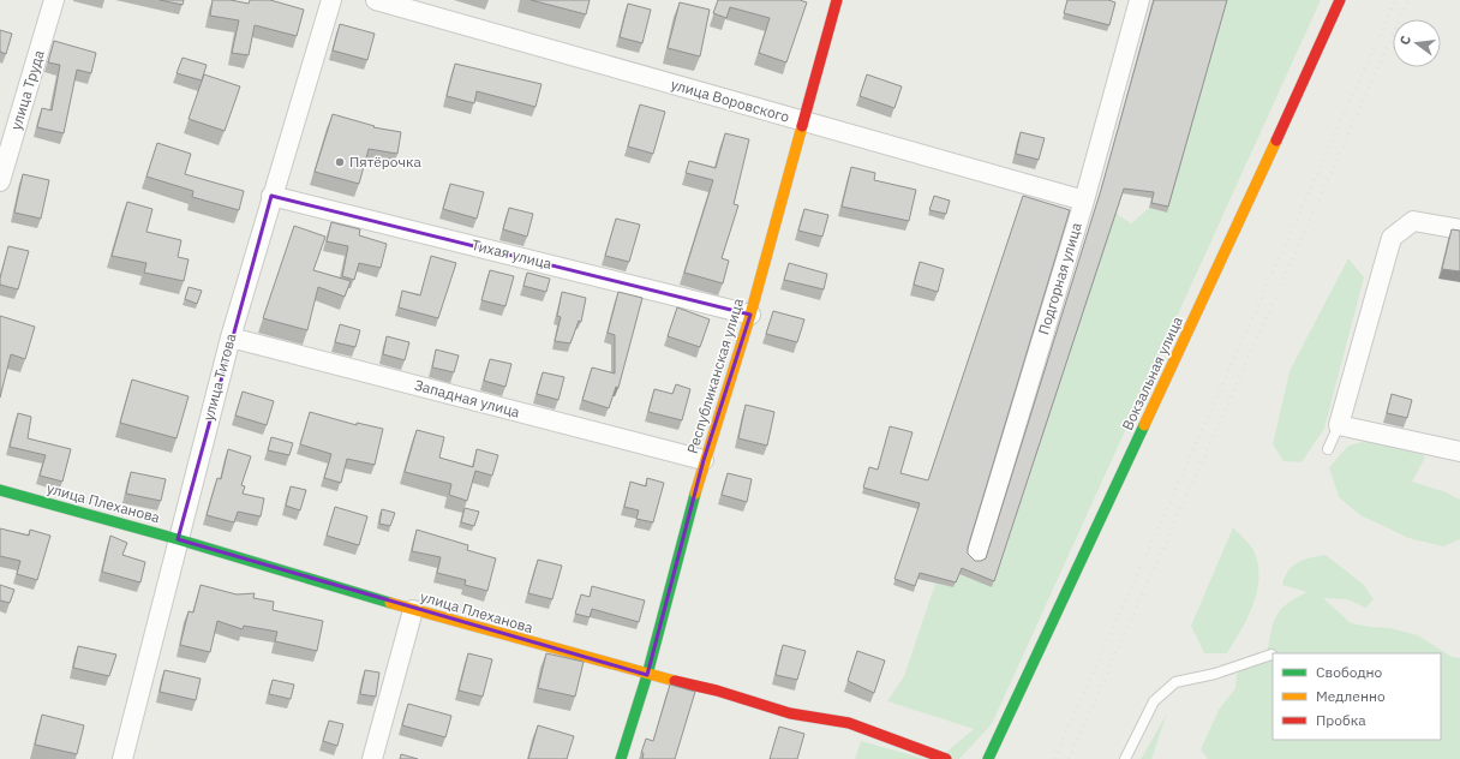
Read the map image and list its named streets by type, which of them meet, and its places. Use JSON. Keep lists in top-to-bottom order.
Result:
{
  "streets": {
    "street": [
      "улица Труда",
      "улица Воровского",
      "Тихая улица",
      "Подгорная улица",
      "Вокзальная улица",
      "Республиканская улица",
      "улица Титова",
      "Западная улица",
      "улица Плеханова"
    ]
  },
  "crossings": [
    ["улица Воровского", "Подгорная улица"],
    ["улица Воровского", "Республиканская улица"],
    ["Тихая улица", "Республиканская улица"],
    ["Тихая улица", "улица Титова"],
    ["Республиканская улица", "Западная улица"],
    ["Республиканская улица", "улица Плеханова"],
    ["улица Титова", "Западная улица"],
    ["улица Титова", "улица Плеханова"]
  ],
  "places": ["Пятёрочка"],
  "legend": ["Свободно", "Медленно", "Пробка"],
  "north": "left"
}
